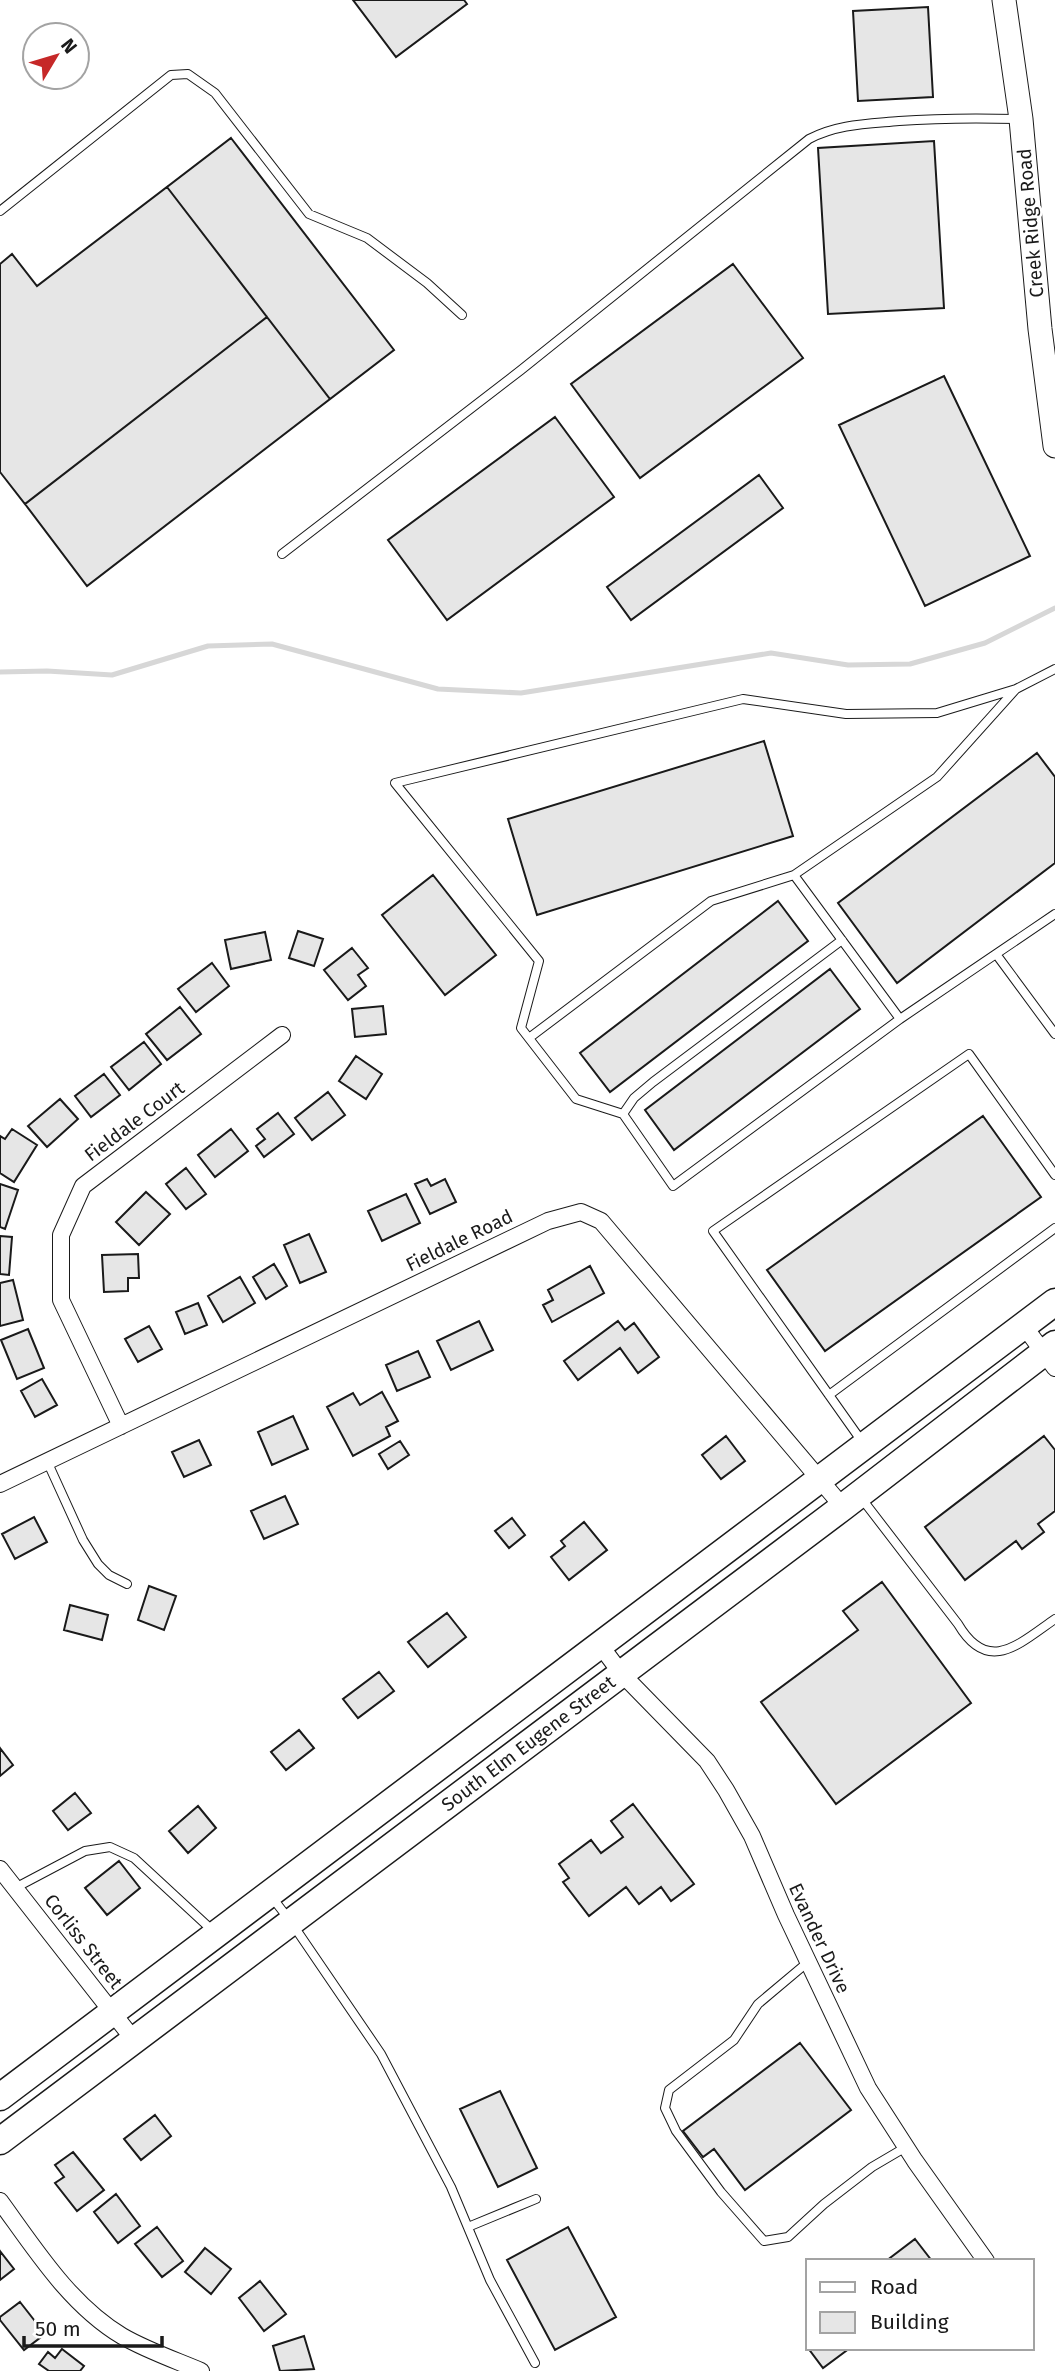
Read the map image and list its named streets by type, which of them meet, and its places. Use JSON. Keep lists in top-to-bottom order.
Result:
{
  "streets": {
    "main road": ["Creek Ridge Road", "South Elm Eugene Street"],
    "street": [
      "Fieldale Court",
      "Fieldale Road",
      "Evander Drive",
      "Corliss Street"
    ]
  },
  "crossings": [
    ["Fieldale Court", "Fieldale Road"],
    ["Fieldale Road", "South Elm Eugene Street"],
    ["South Elm Eugene Street", "Evander Drive"],
    ["South Elm Eugene Street", "Corliss Street"]
  ],
  "legend": ["Road", "Building"],
  "scale_bar": "50 m",
  "north": "top right"
}
